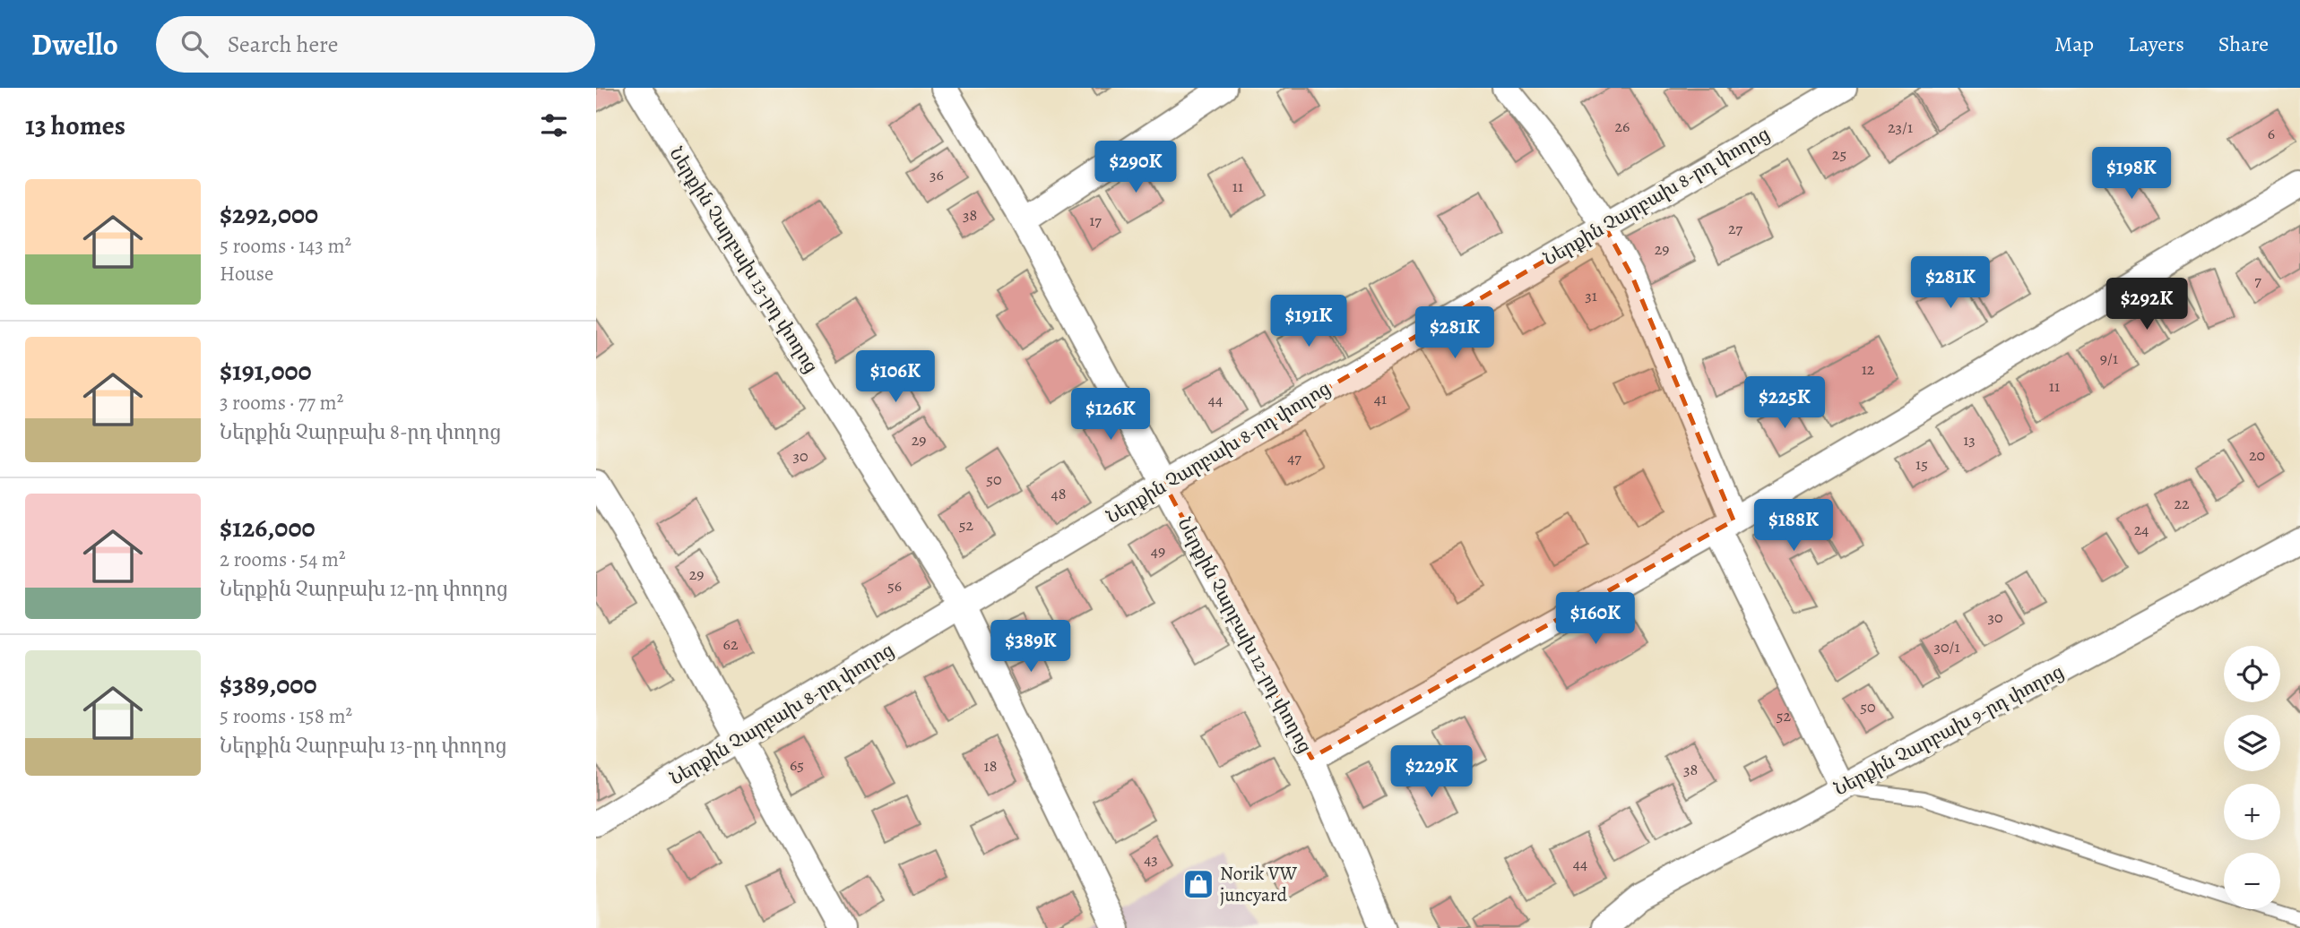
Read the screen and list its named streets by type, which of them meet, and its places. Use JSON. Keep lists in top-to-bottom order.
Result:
{
  "streets": {
    "street": [
      "Ներքին Չարբախ 8-րդ փողոց",
      "Ներքին Չարբախ 13-րդ փողոց",
      "Ներքին Չարբախ 12-րդ փողոց",
      "Ներքին Չարբախ 9-րդ փողոց"
    ]
  },
  "crossings": [
    ["Ներքին Չարբախ 8-րդ փողոց", "Ներքին Չարբախ 13-րդ փողոց"],
    ["Ներքին Չարբախ 8-րդ փողոց", "Ներքին Չարբախ 12-րդ փողոց"]
  ],
  "places": {
    "shop": ["Norik VW juncyard"]
  },
  "house_numbers": [
    "26",
    "23/1",
    "6",
    "25",
    "36",
    "11",
    "38",
    "17",
    "27",
    "29",
    "7",
    "31",
    "9/1",
    "12",
    "11",
    "41",
    "44",
    "29",
    "13",
    "20",
    "30",
    "47",
    "15",
    "50",
    "48",
    "22",
    "52",
    "24",
    "49",
    "29",
    "56",
    "30",
    "62",
    "30/1",
    "50",
    "52",
    "65",
    "18",
    "38",
    "43",
    "44"
  ],
  "page": {
    "header": "Dwello",
    "search": "Search here",
    "nav": ["Map", "Layers", "Share"],
    "heading": "13 homes",
    "price": [
      "$290K",
      "$198K",
      "$281K",
      "$292K",
      "$191K",
      "$281K",
      "$106K",
      "$225K",
      "$126K",
      "$188K",
      "$160K",
      "$389K",
      "$229K"
    ],
    "list": [
      {
        "name": "$292,000",
        "note": "5 rooms · 143 m² · House"
      },
      {
        "name": "$191,000",
        "note": "3 rooms · 77 m² · Ներքին Չարբախ 8-րդ փողոց"
      },
      {
        "name": "$126,000",
        "note": "2 rooms · 54 m² · Ներքին Չարբախ 12-րդ փողոց"
      },
      {
        "name": "$389,000",
        "note": "5 rooms · 158 m² · Ներքին Չարբախ 13-րդ փողոց"
      }
    ],
    "map_buttons": ["+", "−"]
  }
}
